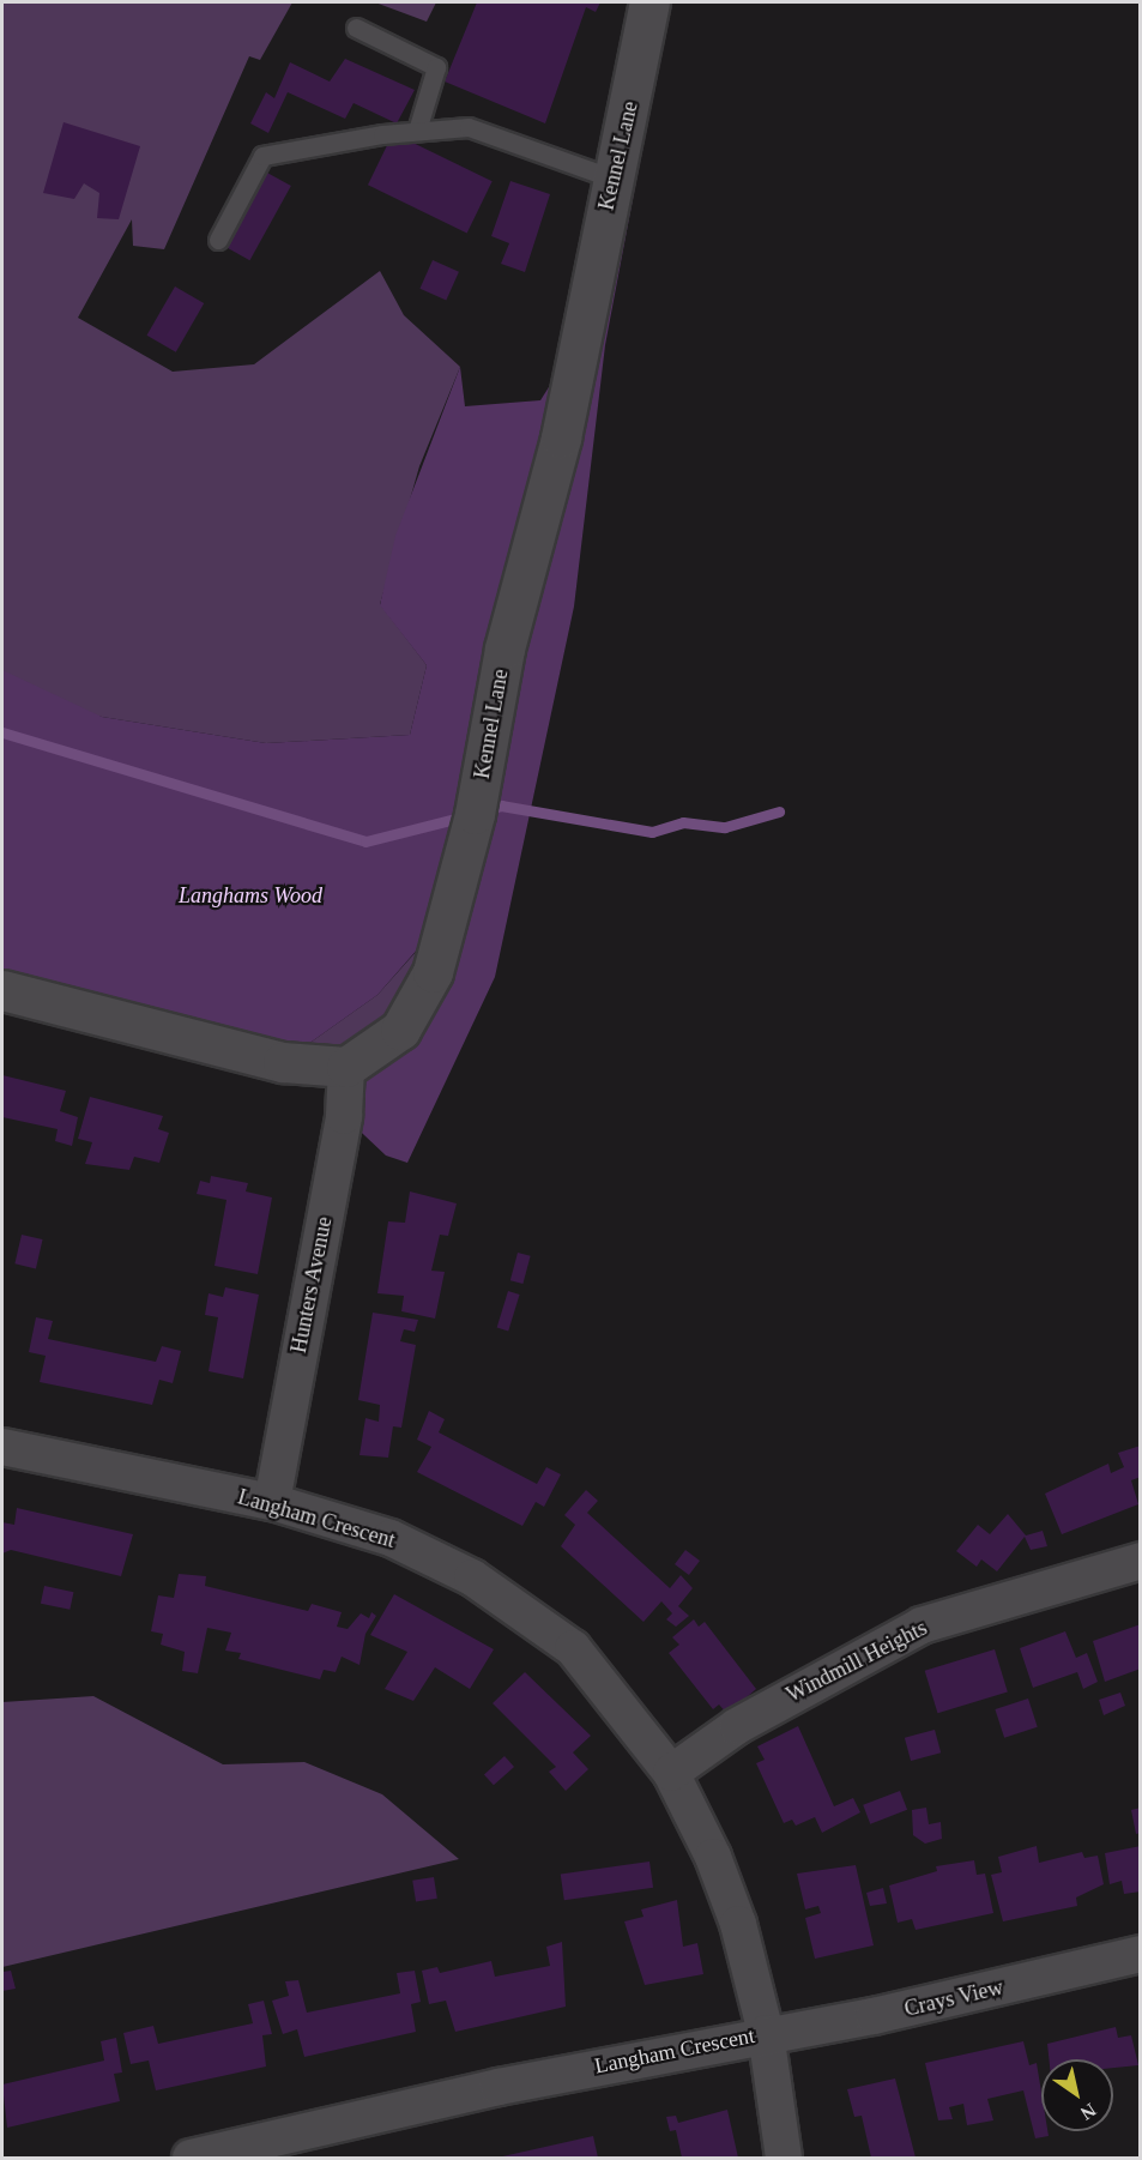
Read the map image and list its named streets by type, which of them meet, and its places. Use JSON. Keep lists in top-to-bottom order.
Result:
{
  "streets": {
    "street": [
      "Kennel Lane",
      "Hunters Avenue",
      "Langham Crescent",
      "Windmill Heights",
      "Crays View"
    ]
  },
  "crossings": [
    ["Kennel Lane", "Hunters Avenue"],
    ["Hunters Avenue", "Langham Crescent"],
    ["Langham Crescent", "Windmill Heights"],
    ["Langham Crescent", "Crays View"]
  ],
  "parks": ["Langhams Wood"],
  "north": "bottom right"
}
